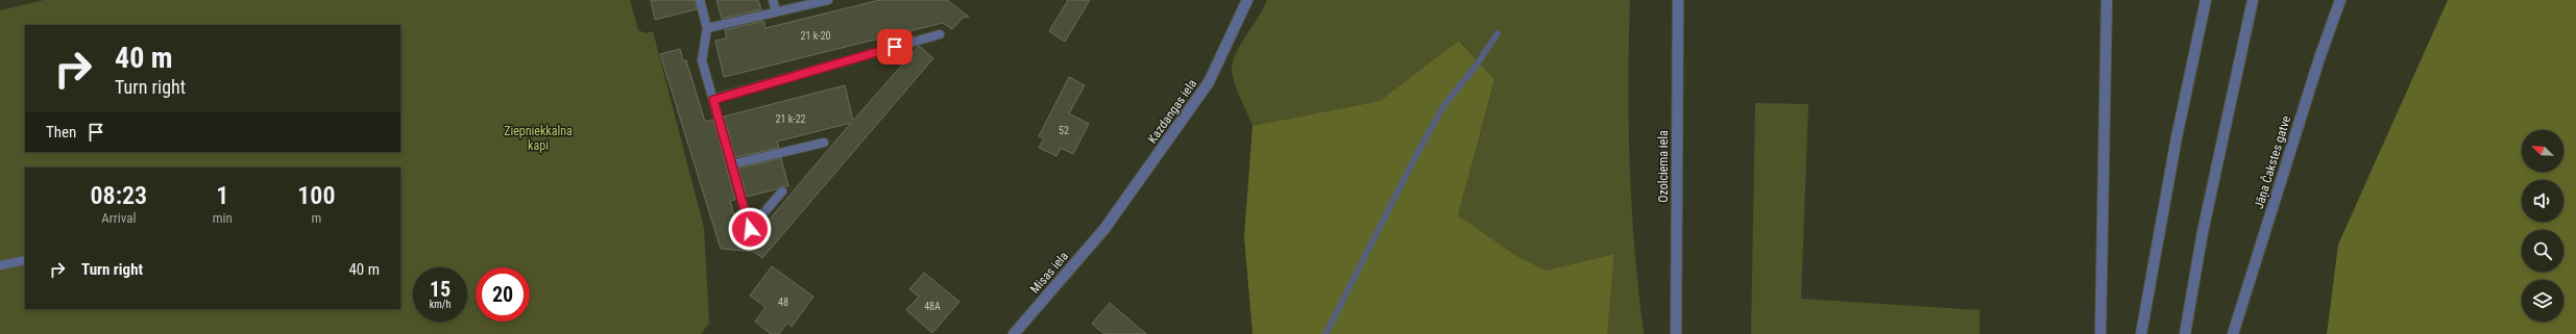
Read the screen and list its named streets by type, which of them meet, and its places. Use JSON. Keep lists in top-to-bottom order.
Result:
{
  "streets": {
    "street": [
      "Kazdangas iela",
      "Jāņa Čakstes gatve",
      "Ozolciema iela",
      "Misas iela"
    ]
  },
  "crossings": [
    ["Kazdangas iela", "Misas iela"]
  ],
  "parks": ["Ziepniekkalna kapi"],
  "house_numbers": [
    "21 k-20",
    "21 k-22",
    "52",
    "48",
    "48A"
  ],
  "north": "top left",
  "page": {
    "turn": ["40 m", "Turn right"],
    "then": "Then",
    "eta": [
      "08:23",
      "Arrival",
      "1",
      "min",
      "100",
      "m"
    ],
    "list": [
      {
        "name": "Turn right",
        "value": "40 m"
      }
    ],
    "speed": "15 km/h",
    "limit": "20"
  }
}
